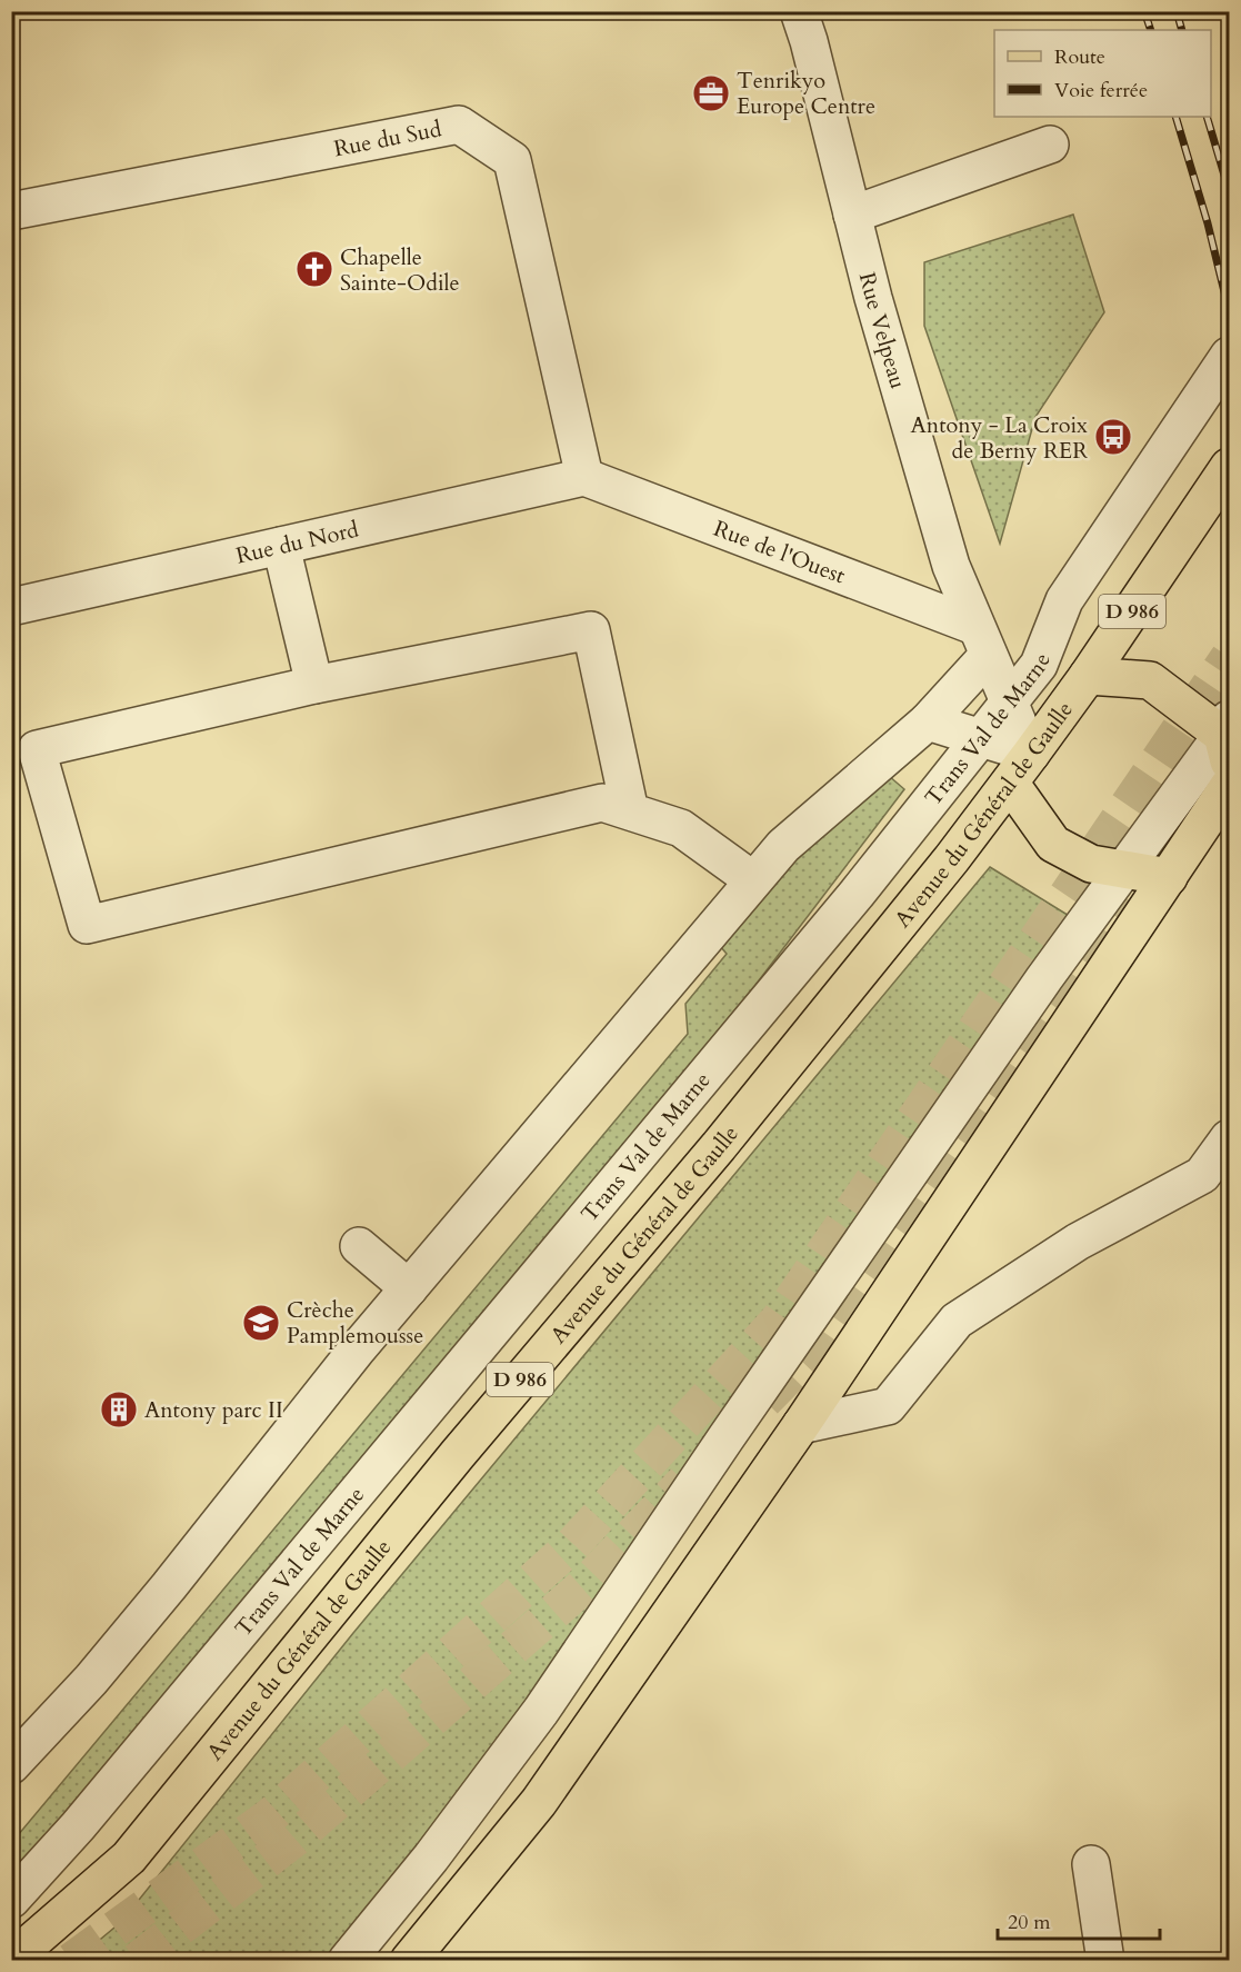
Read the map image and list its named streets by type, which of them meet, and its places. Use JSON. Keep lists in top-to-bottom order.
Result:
{
  "streets": {
    "main road": ["D 986", "Avenue du Général de Gaulle"],
    "street": [
      "Rue du Sud",
      "Rue Velpeau",
      "Rue du Nord",
      "Rue de l'Ouest",
      "Trans Val de Marne"
    ]
  },
  "crossings": [
    ["Rue du Sud", "Rue du Nord"],
    ["Rue du Sud", "Rue de l'Ouest"],
    ["Rue Velpeau", "Rue de l'Ouest"],
    ["Rue Velpeau", "Trans Val de Marne"],
    ["Rue Velpeau", "Avenue du Général de Gaulle"],
    ["Rue du Nord", "Rue de l'Ouest"]
  ],
  "places": {
    "office": ["Tenrikyo Europe Centre"],
    "church": ["Chapelle Sainte-Odile"],
    "bus stop": ["Antony - La Croix de Berny RER"],
    "school or university": ["Crèche Pamplemousse"],
    "building": ["Antony parc II"]
  },
  "legend": ["Route", "Voie ferrée"],
  "scale_bar": "20 m"
}
